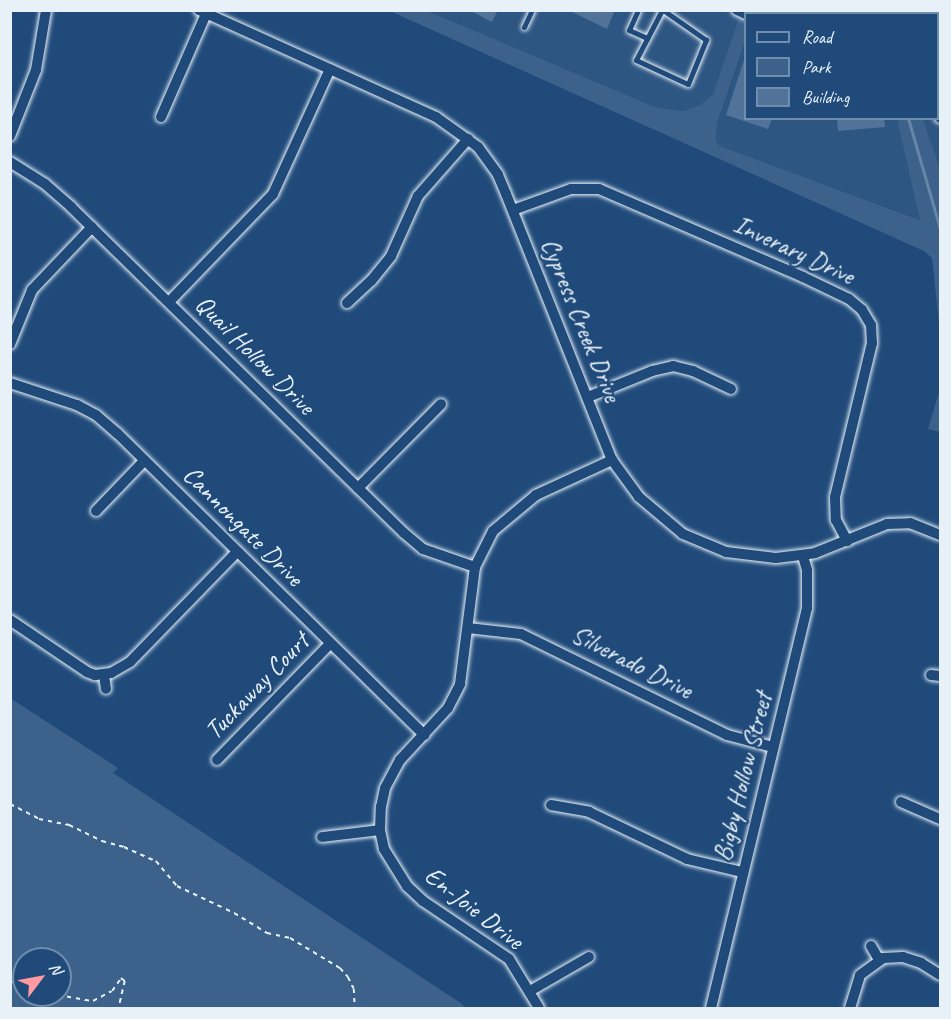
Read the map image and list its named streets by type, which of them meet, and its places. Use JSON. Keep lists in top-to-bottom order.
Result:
{
  "streets": {
    "street": [
      "Inverary Drive",
      "Cypress Creek Drive",
      "Quail Hollow Drive",
      "Cannongate Drive",
      "Silverado Drive",
      "Tuckaway Court",
      "Bigby Hollow Street",
      "En-Joie Drive"
    ]
  },
  "crossings": [
    ["Inverary Drive", "Cypress Creek Drive"],
    ["Cypress Creek Drive", "Bigby Hollow Street"],
    ["Quail Hollow Drive", "En-Joie Drive"],
    ["Cannongate Drive", "Tuckaway Court"],
    ["Cannongate Drive", "En-Joie Drive"],
    ["Silverado Drive", "Bigby Hollow Street"],
    ["Silverado Drive", "En-Joie Drive"]
  ],
  "legend": ["Road", "Park", "Building"],
  "north": "top right"
}
